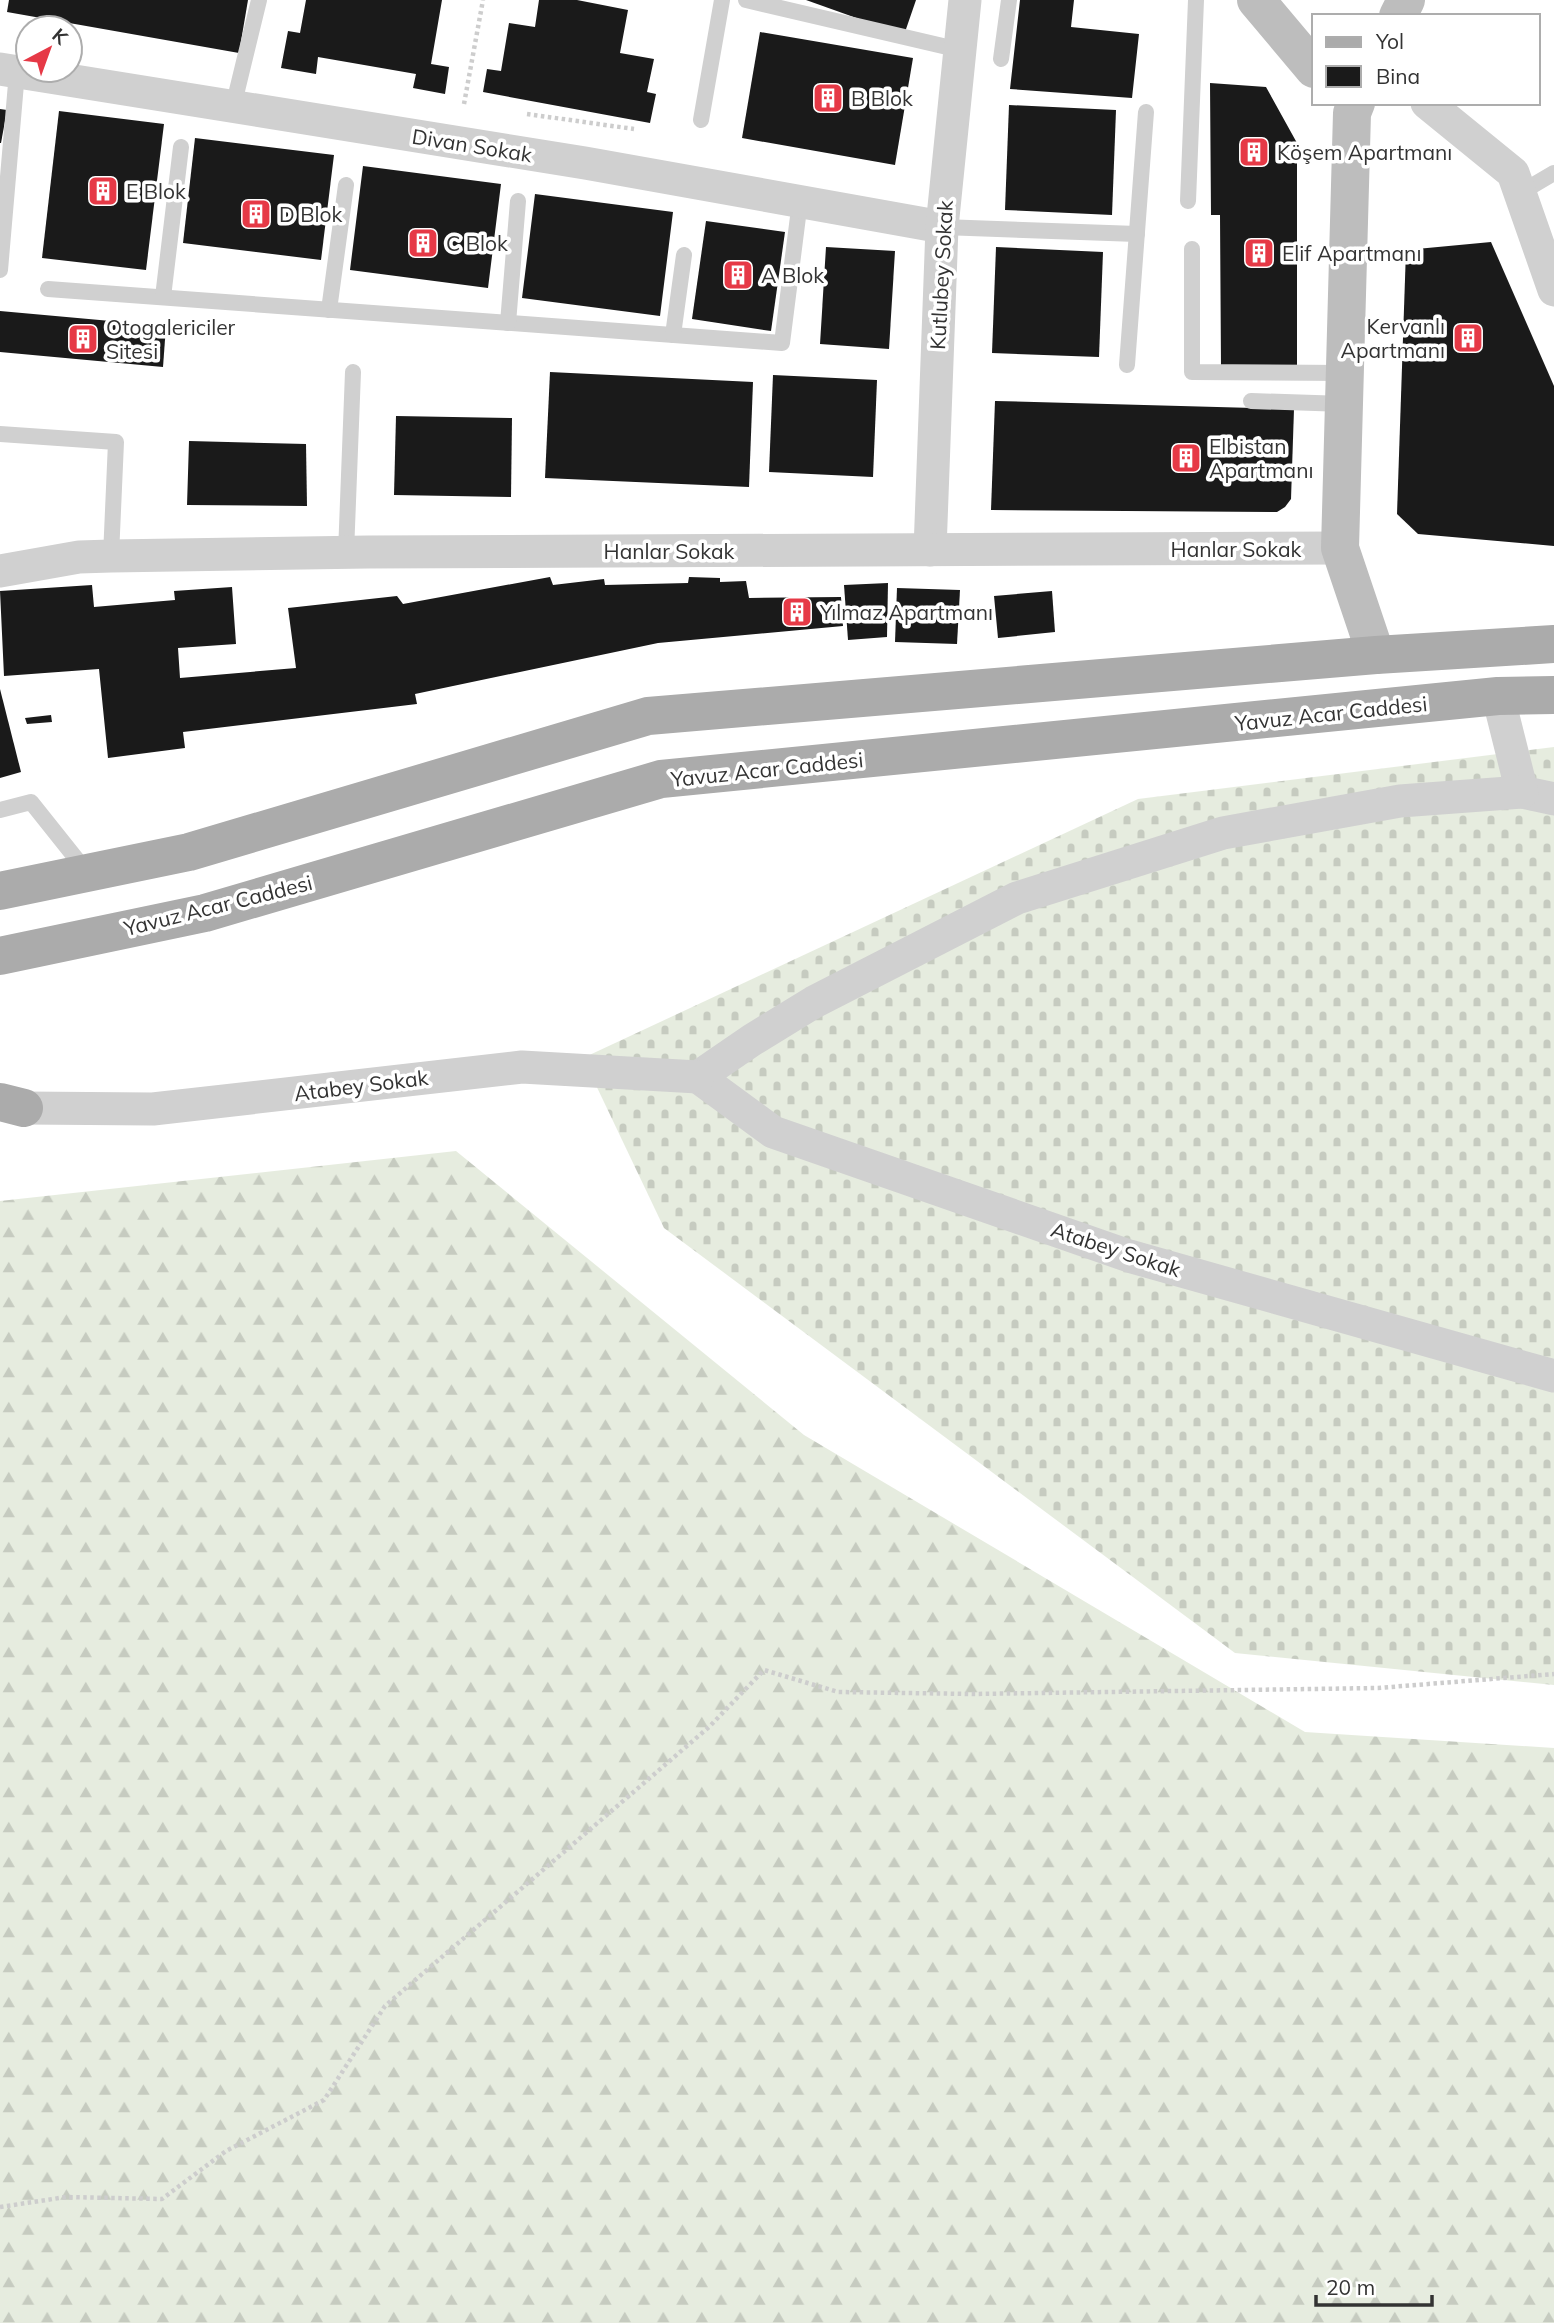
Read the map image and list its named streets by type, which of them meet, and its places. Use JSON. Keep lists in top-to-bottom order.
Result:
{
  "streets": {
    "main road": ["Yavuz Acar Caddesi"],
    "street": [
      "Divan Sokak",
      "Kutlubey Sokak",
      "Hanlar Sokak",
      "Atabey Sokak"
    ]
  },
  "crossings": [
    ["Divan Sokak", "Kutlubey Sokak"],
    ["Kutlubey Sokak", "Hanlar Sokak"]
  ],
  "places": {
    "building": [
      "B Blok",
      "Köşem Apartmanı",
      "E Blok",
      "D Blok",
      "C Blok",
      "Elif Apartmanı",
      "A Blok",
      "Kervanlı Apartmanı",
      "Otogalericiler Sitesi",
      "Elbistan Apartmanı",
      "Yılmaz Apartmanı"
    ]
  },
  "legend": ["Yol", "Bina"],
  "scale_bar": "20 m",
  "north": "top right"
}
